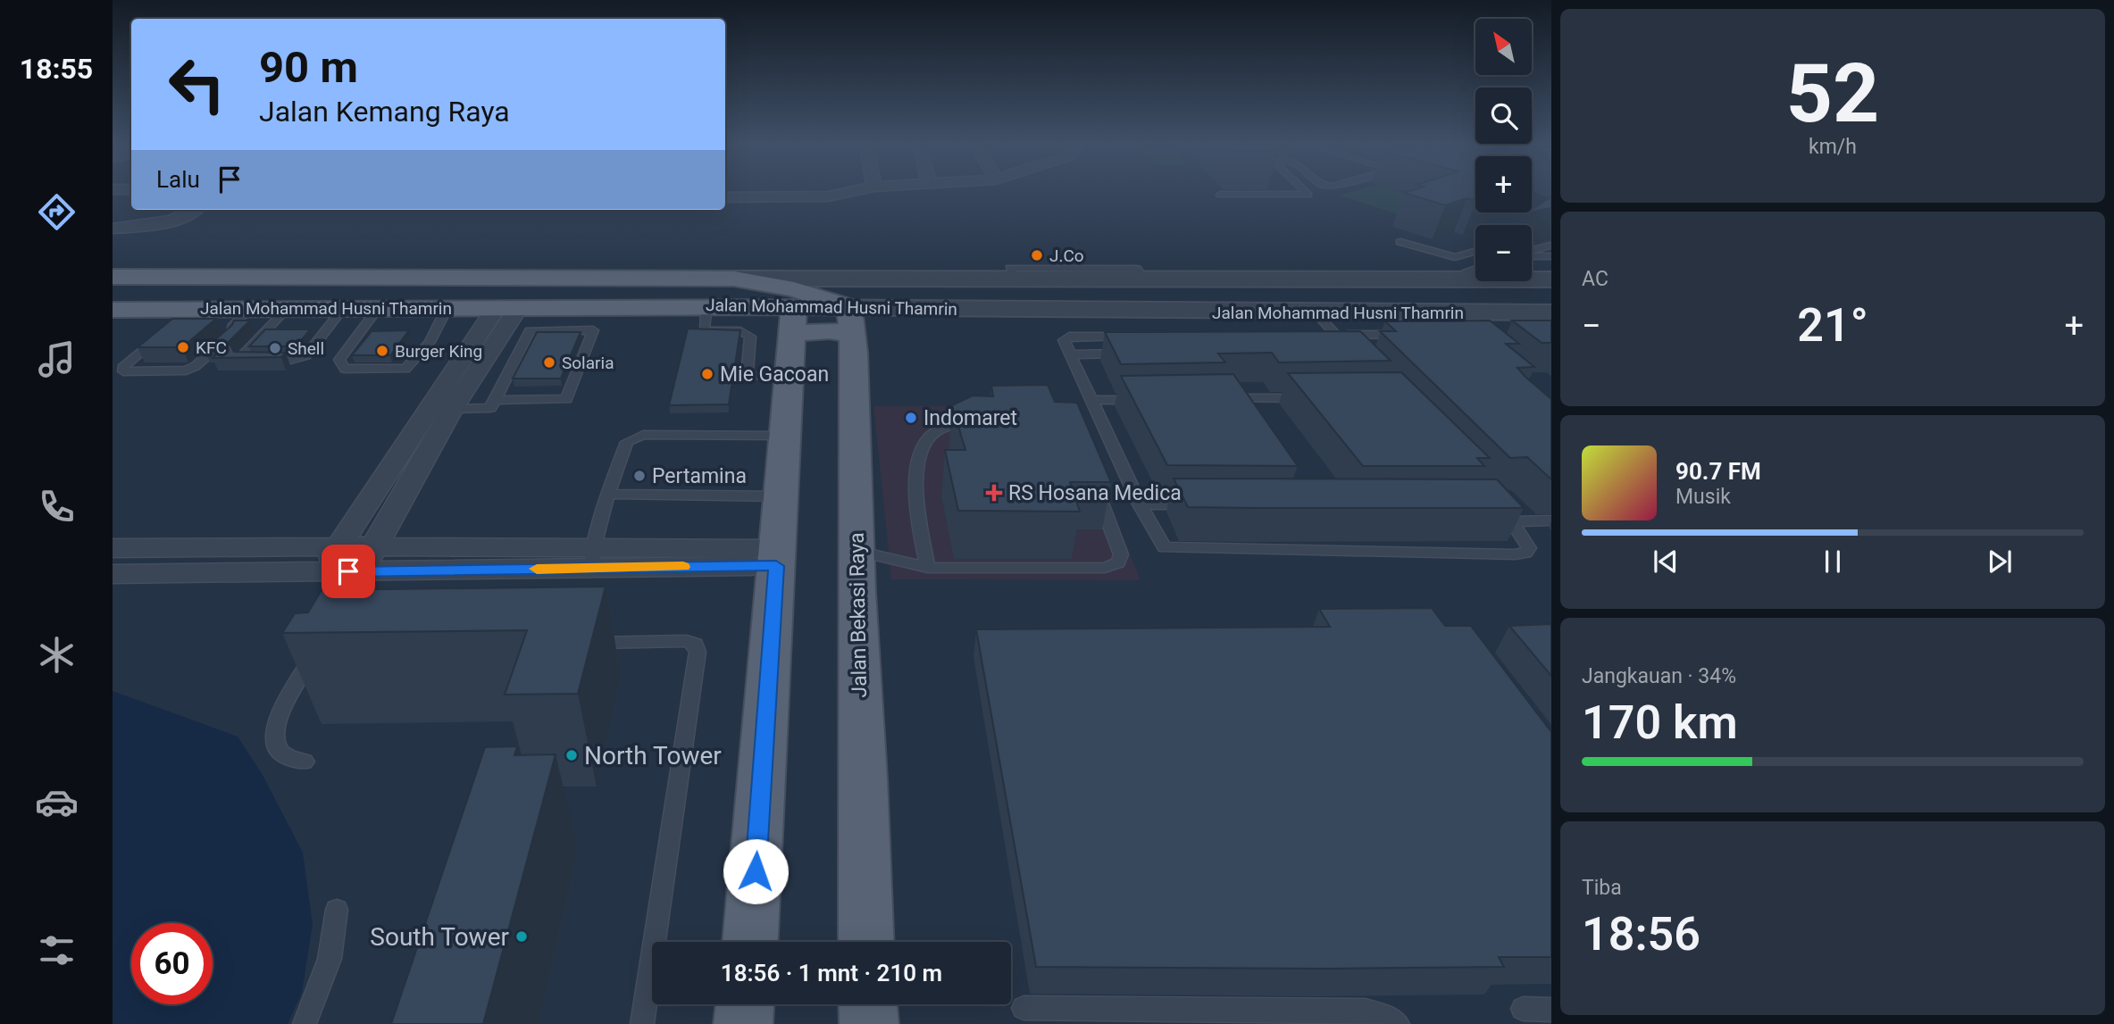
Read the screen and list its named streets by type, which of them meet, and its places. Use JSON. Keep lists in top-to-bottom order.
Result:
{
  "streets": {
    "main road": ["Jalan Mohammad Husni Thamrin", "Jalan Bekasi Raya"]
  },
  "crossings": [
    ["Jalan Mohammad Husni Thamrin", "Jalan Bekasi Raya"]
  ],
  "places": {
    "other": [
      "J.Co",
      "KFC",
      "Shell",
      "Burger King",
      "Solaria",
      "Mie Gacoan",
      "Indomaret",
      "Pertamina",
      "North Tower",
      "South Tower"
    ],
    "health": ["RS Hosana Medica"]
  },
  "north": "top left",
  "page": {
    "tabs": "18:55",
    "tile": [
      ["52", "km/h"],
      "AC",
      ["Jangkauan · 34%", "170 km"],
      ["Tiba", "18:56"]
    ],
    "map_buttons": ["+", "−"],
    "turn": ["90 m", "Jalan Kemang Raya"],
    "then": "Lalu",
    "heat": ["−", "21°", "+"],
    "song": ["90.7 FM", "Musik"],
    "limit": "60",
    "trip": "18:56 · 1 mnt · 210 m"
  }
}
